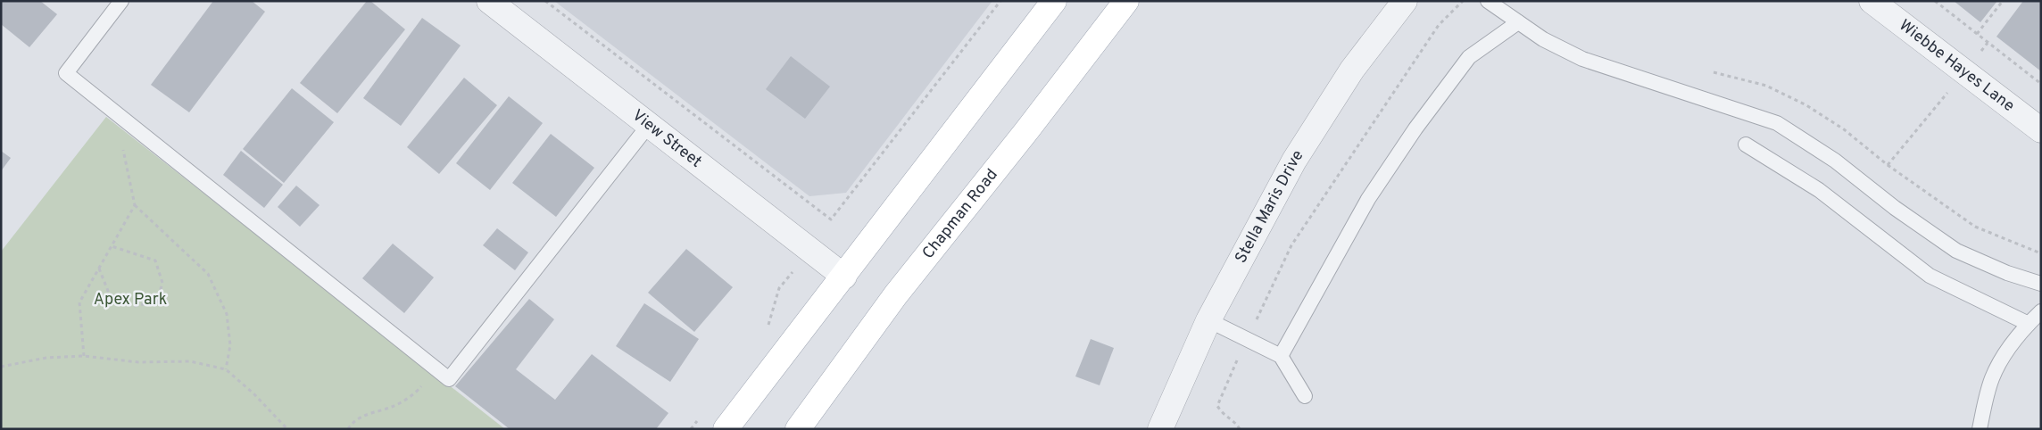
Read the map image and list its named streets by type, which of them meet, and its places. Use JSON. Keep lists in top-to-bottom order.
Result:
{
  "streets": {
    "main road": ["Chapman Road"],
    "street": ["Wiebbe Hayes Lane", "View Street", "Stella Maris Drive"]
  },
  "parks": ["Apex Park"]
}
